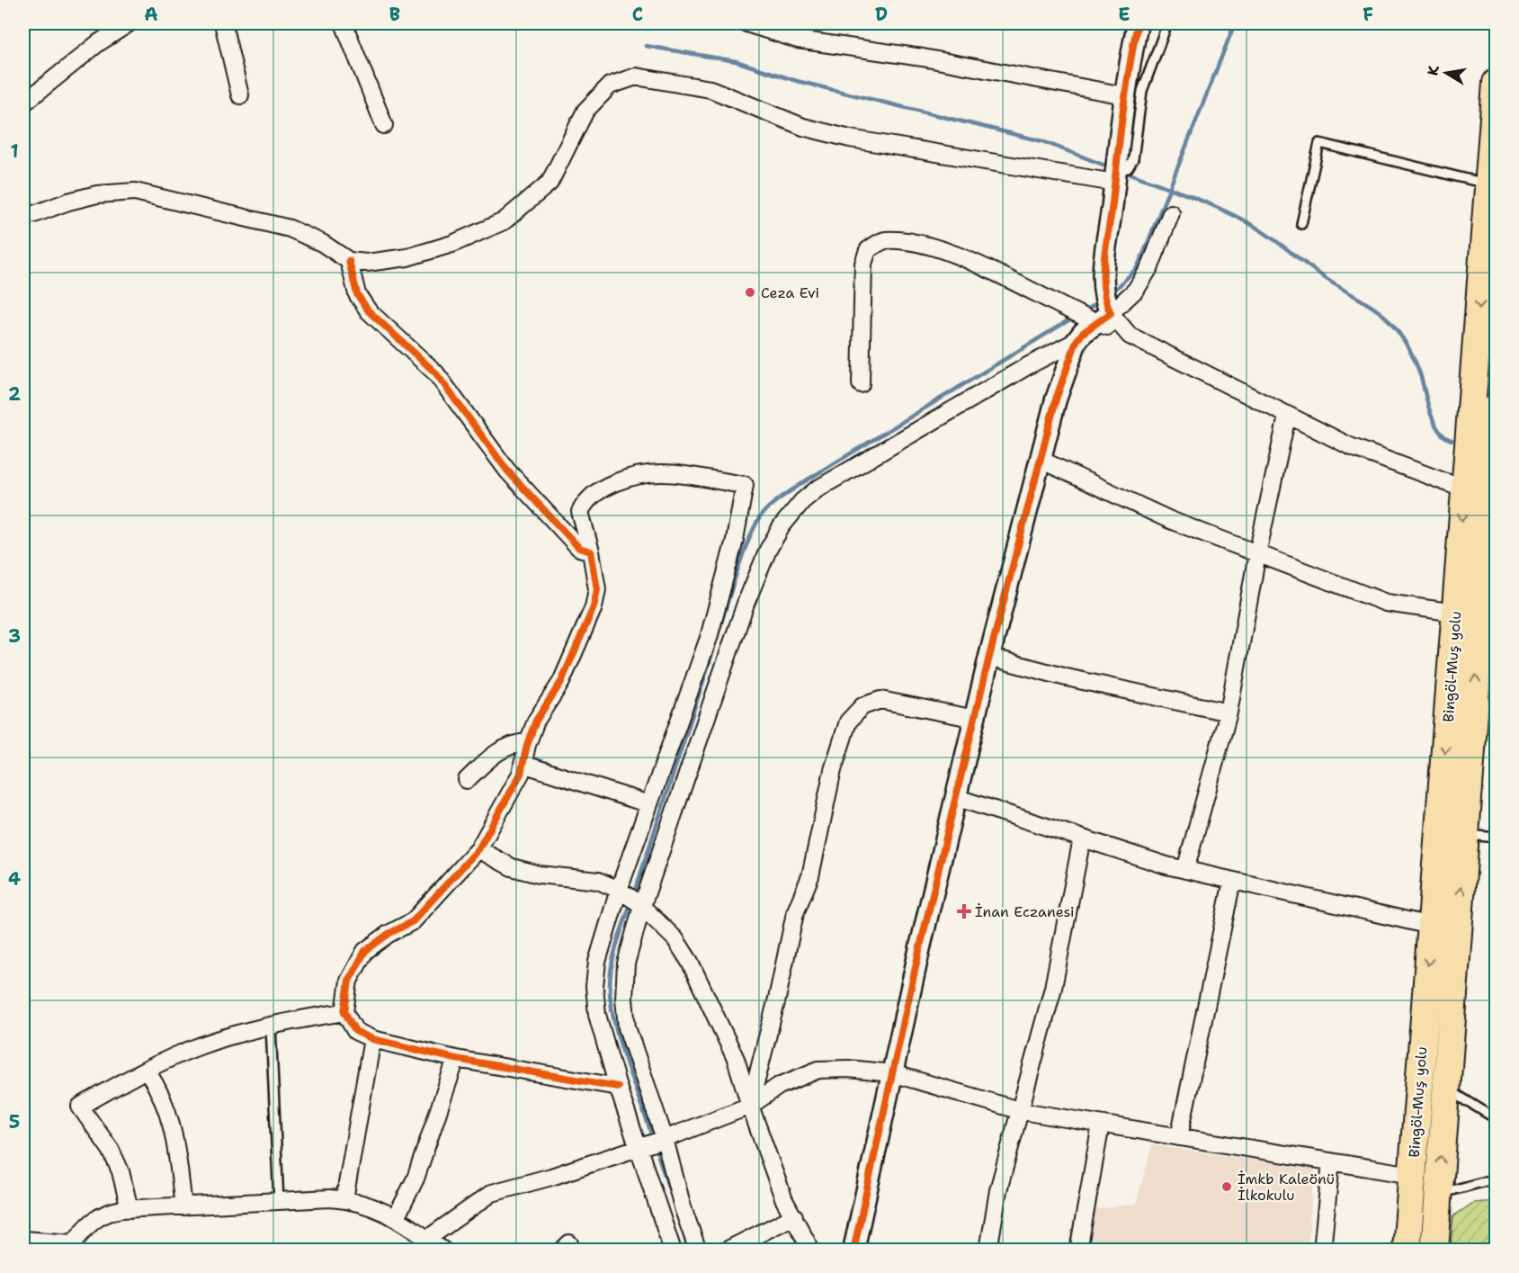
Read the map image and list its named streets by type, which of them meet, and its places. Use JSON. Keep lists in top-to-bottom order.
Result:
{
  "streets": {
    "highway": ["Bingöl-Muş yolu"]
  },
  "places": {
    "other": ["Ceza Evi", "İmkb Kaleönü İlkokulu"],
    "health": ["İnan Eczanesi"]
  },
  "north": "left",
  "grid": {
    "columns": [
      "A",
      "B",
      "C",
      "D",
      "E",
      "F"
    ],
    "rows": [
      "1",
      "2",
      "3",
      "4",
      "5"
    ]
  }
}
